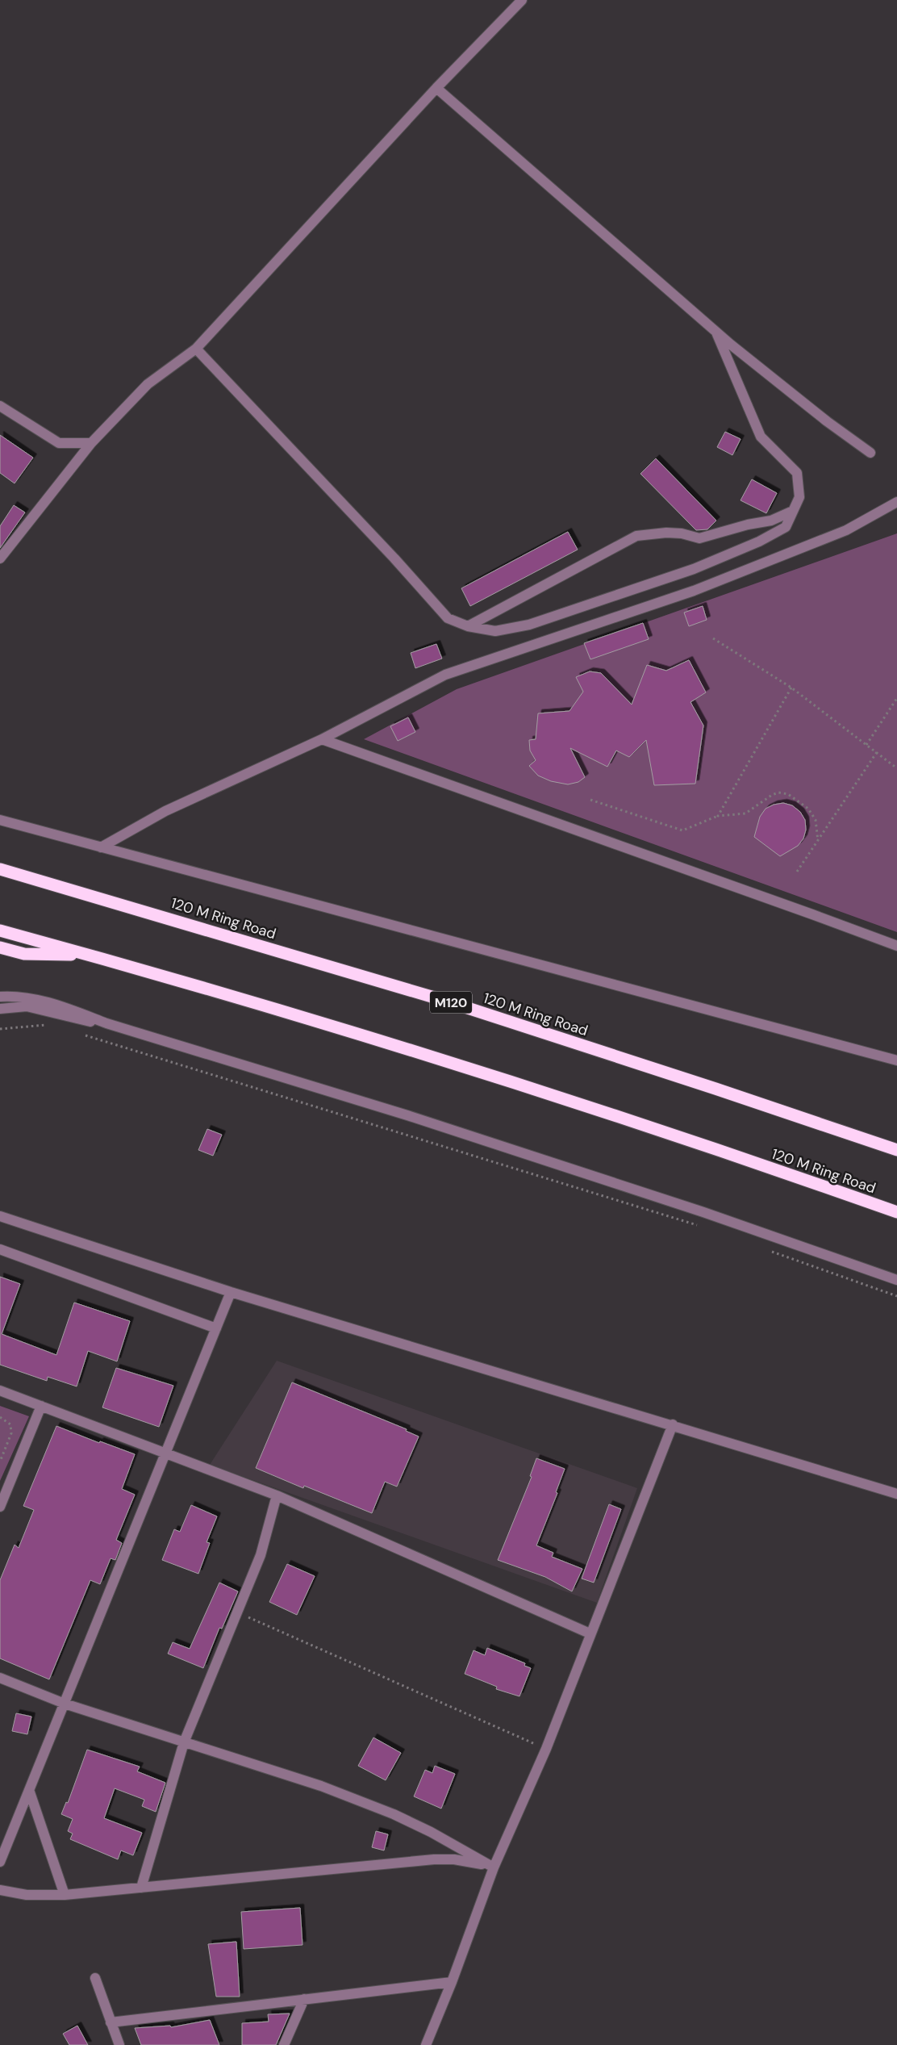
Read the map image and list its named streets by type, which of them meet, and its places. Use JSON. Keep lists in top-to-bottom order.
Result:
{
  "streets": {
    "highway": ["120 M Ring Road", "M120"]
  }
}
